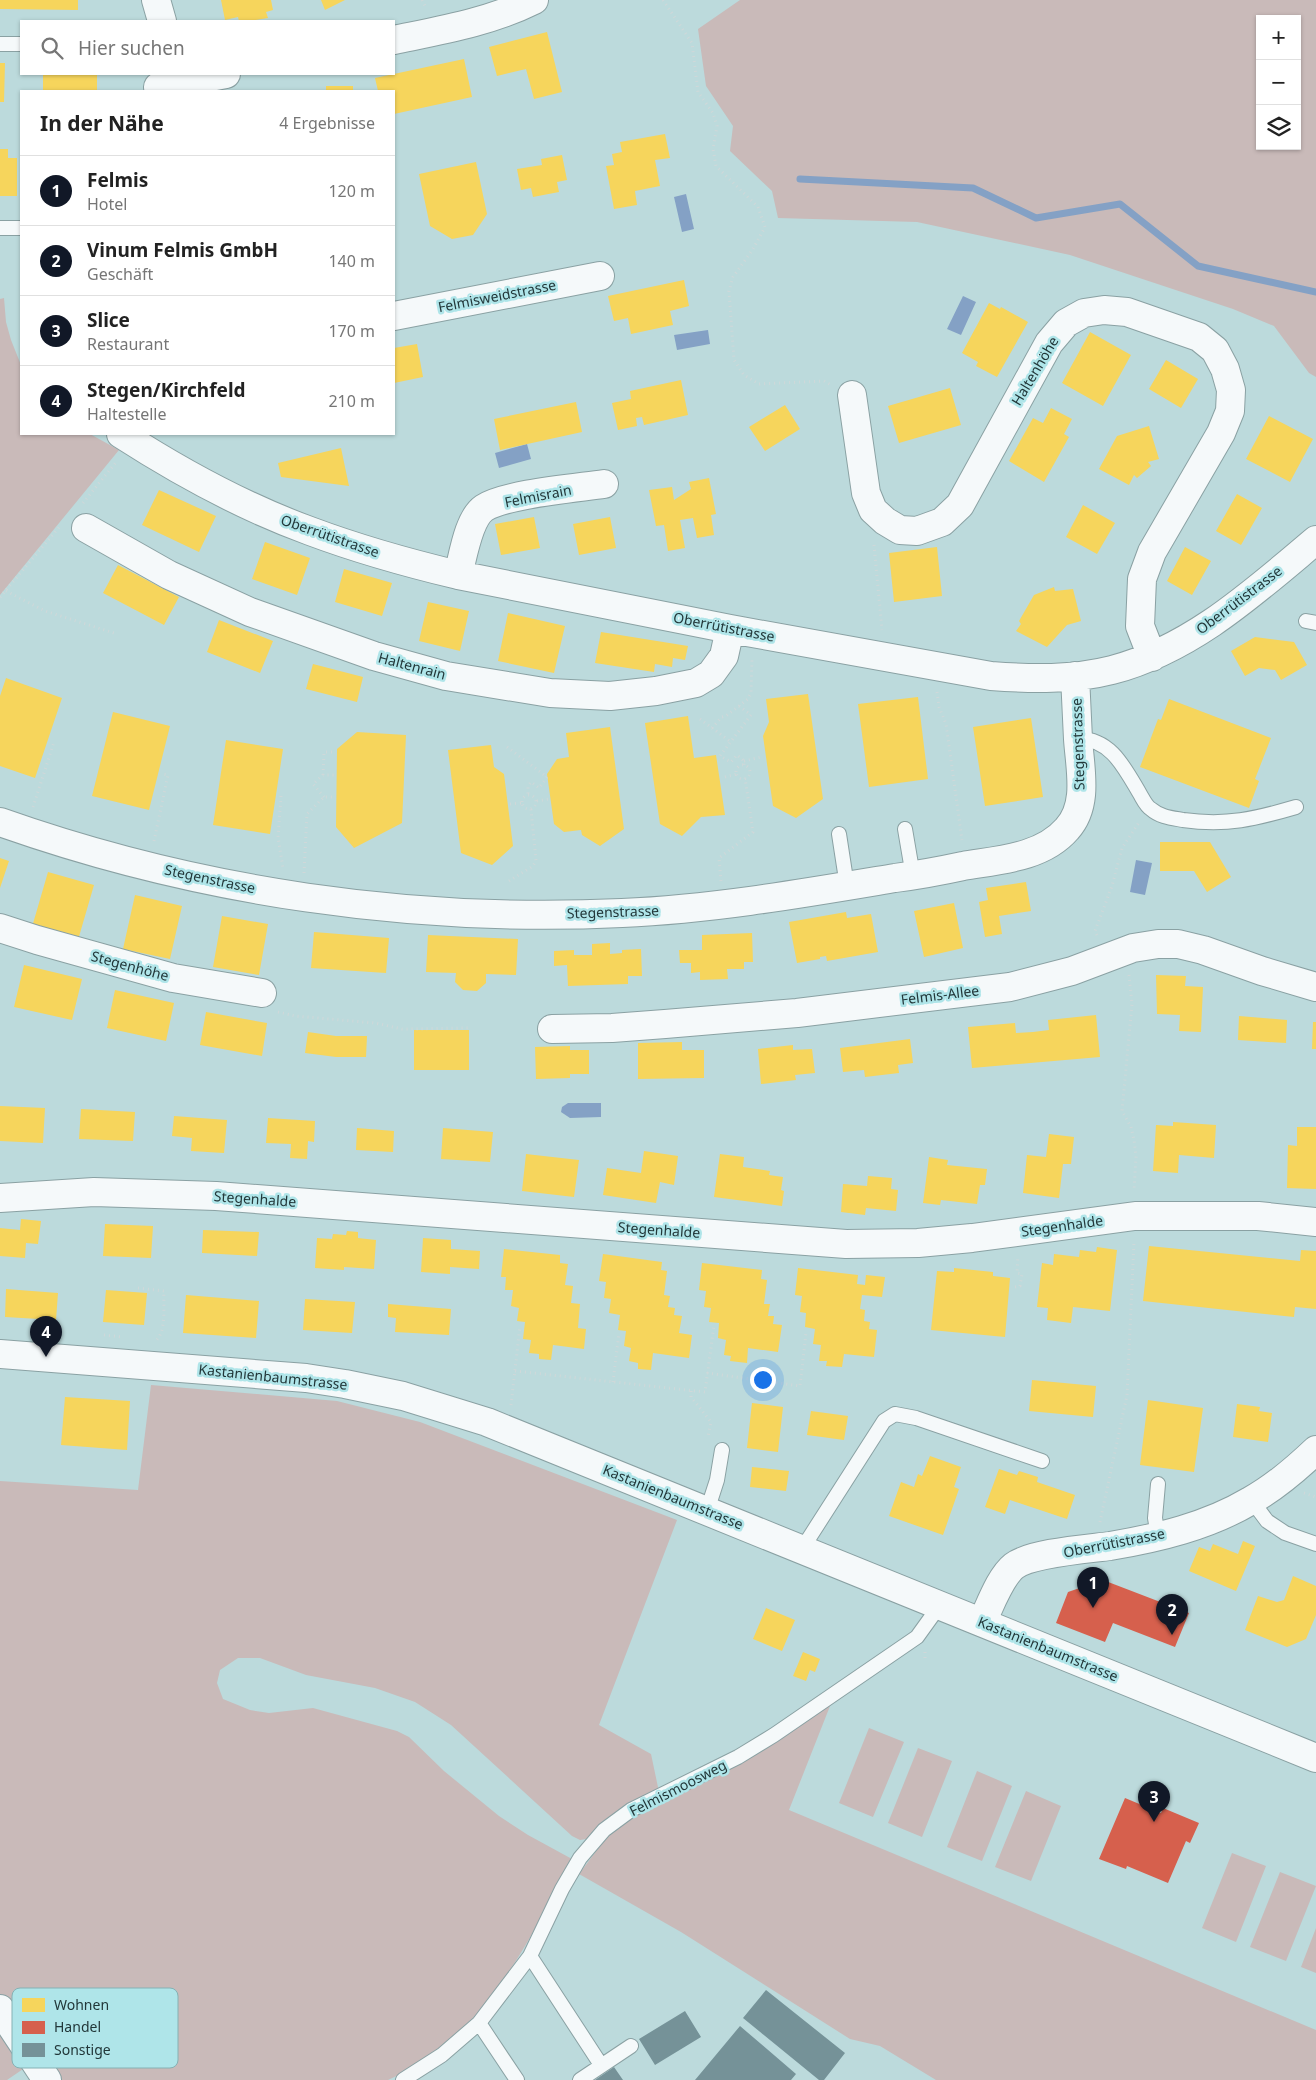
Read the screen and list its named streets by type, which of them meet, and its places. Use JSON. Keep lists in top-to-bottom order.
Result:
{
  "streets": {
    "street": [
      "Felmisweidstrasse",
      "Haltenhöhe",
      "Felmisrain",
      "Oberrütistrasse",
      "Haltenrain",
      "Stegenstrasse",
      "Stegenhöhe",
      "Felmis-Allee",
      "Stegenhalde",
      "Kastanienbaumstrasse"
    ],
    "lane": ["Felmismoosweg"]
  },
  "crossings": [
    ["Haltenhöhe", "Oberrütistrasse"],
    ["Felmisrain", "Oberrütistrasse"],
    ["Oberrütistrasse", "Haltenrain"],
    ["Oberrütistrasse", "Stegenstrasse"],
    ["Oberrütistrasse", "Kastanienbaumstrasse"],
    ["Kastanienbaumstrasse", "Felmismoosweg"]
  ],
  "legend": ["Wohnen", "Handel", "Sonstige"],
  "page": {
    "map_buttons": ["+", "−"],
    "search": "Hier suchen",
    "heading": ["In der Nähe", "4 Ergebnisse"],
    "list": [
      {
        "mark": "1",
        "name": "Felmis",
        "note": "Hotel",
        "value": "120 m"
      },
      {
        "mark": "2",
        "name": "Vinum Felmis GmbH",
        "note": "Geschäft",
        "value": "140 m"
      },
      {
        "mark": "3",
        "name": "Slice",
        "note": "Restaurant",
        "value": "170 m"
      },
      {
        "mark": "4",
        "name": "Stegen/Kirchfeld",
        "note": "Haltestelle",
        "value": "210 m"
      }
    ],
    "pins": [
      "4",
      "1",
      "2",
      "3"
    ]
  }
}
